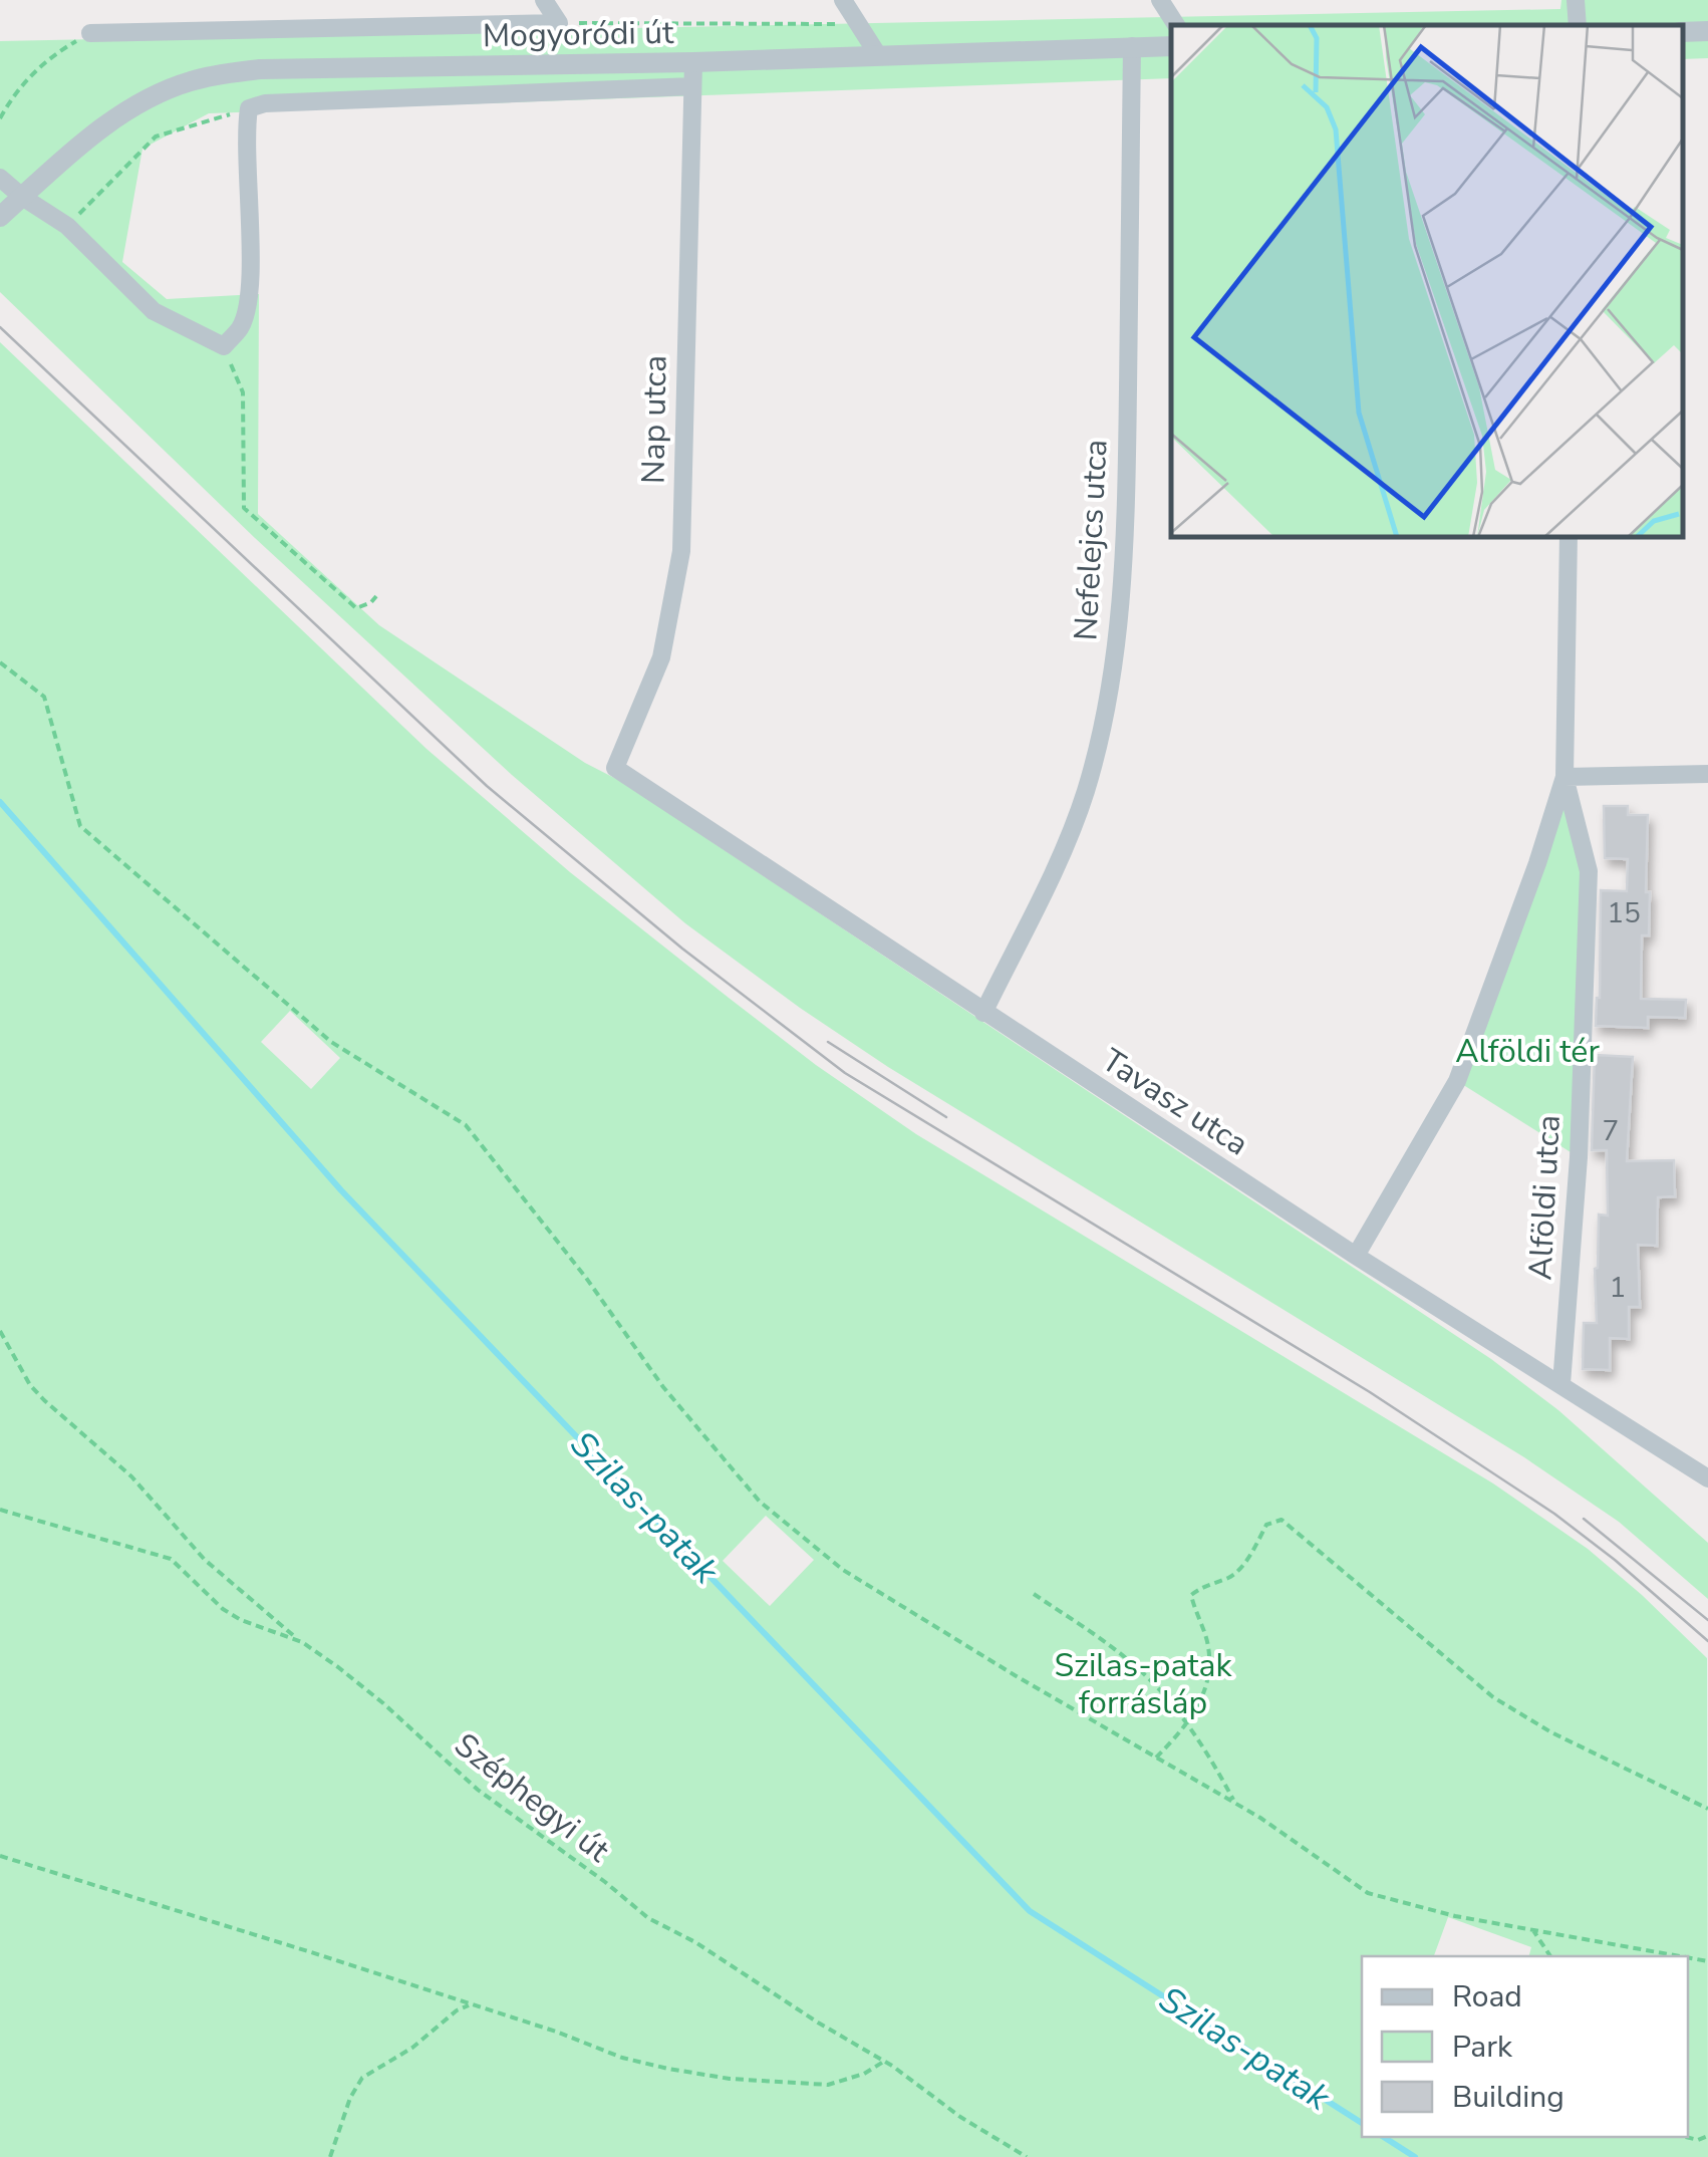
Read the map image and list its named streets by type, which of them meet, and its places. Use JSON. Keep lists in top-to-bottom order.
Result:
{
  "streets": {
    "street": [
      "Mogyoródi út",
      "Nap utca",
      "Nefelejcs utca",
      "Tavasz utca",
      "Alföldi utca"
    ],
    "path": ["Széphegyi út"]
  },
  "crossings": [
    ["Mogyoródi út", "Nap utca"],
    ["Mogyoródi út", "Nefelejcs utca"],
    ["Nap utca", "Tavasz utca"],
    ["Nefelejcs utca", "Tavasz utca"],
    ["Tavasz utca", "Alföldi utca"]
  ],
  "water": ["Szilas-patak"],
  "parks": ["Alföldi tér", "Szilas-patak forrásláp"],
  "house_numbers": ["15", "7", "1"],
  "legend": ["Road", "Park", "Building"]
}
